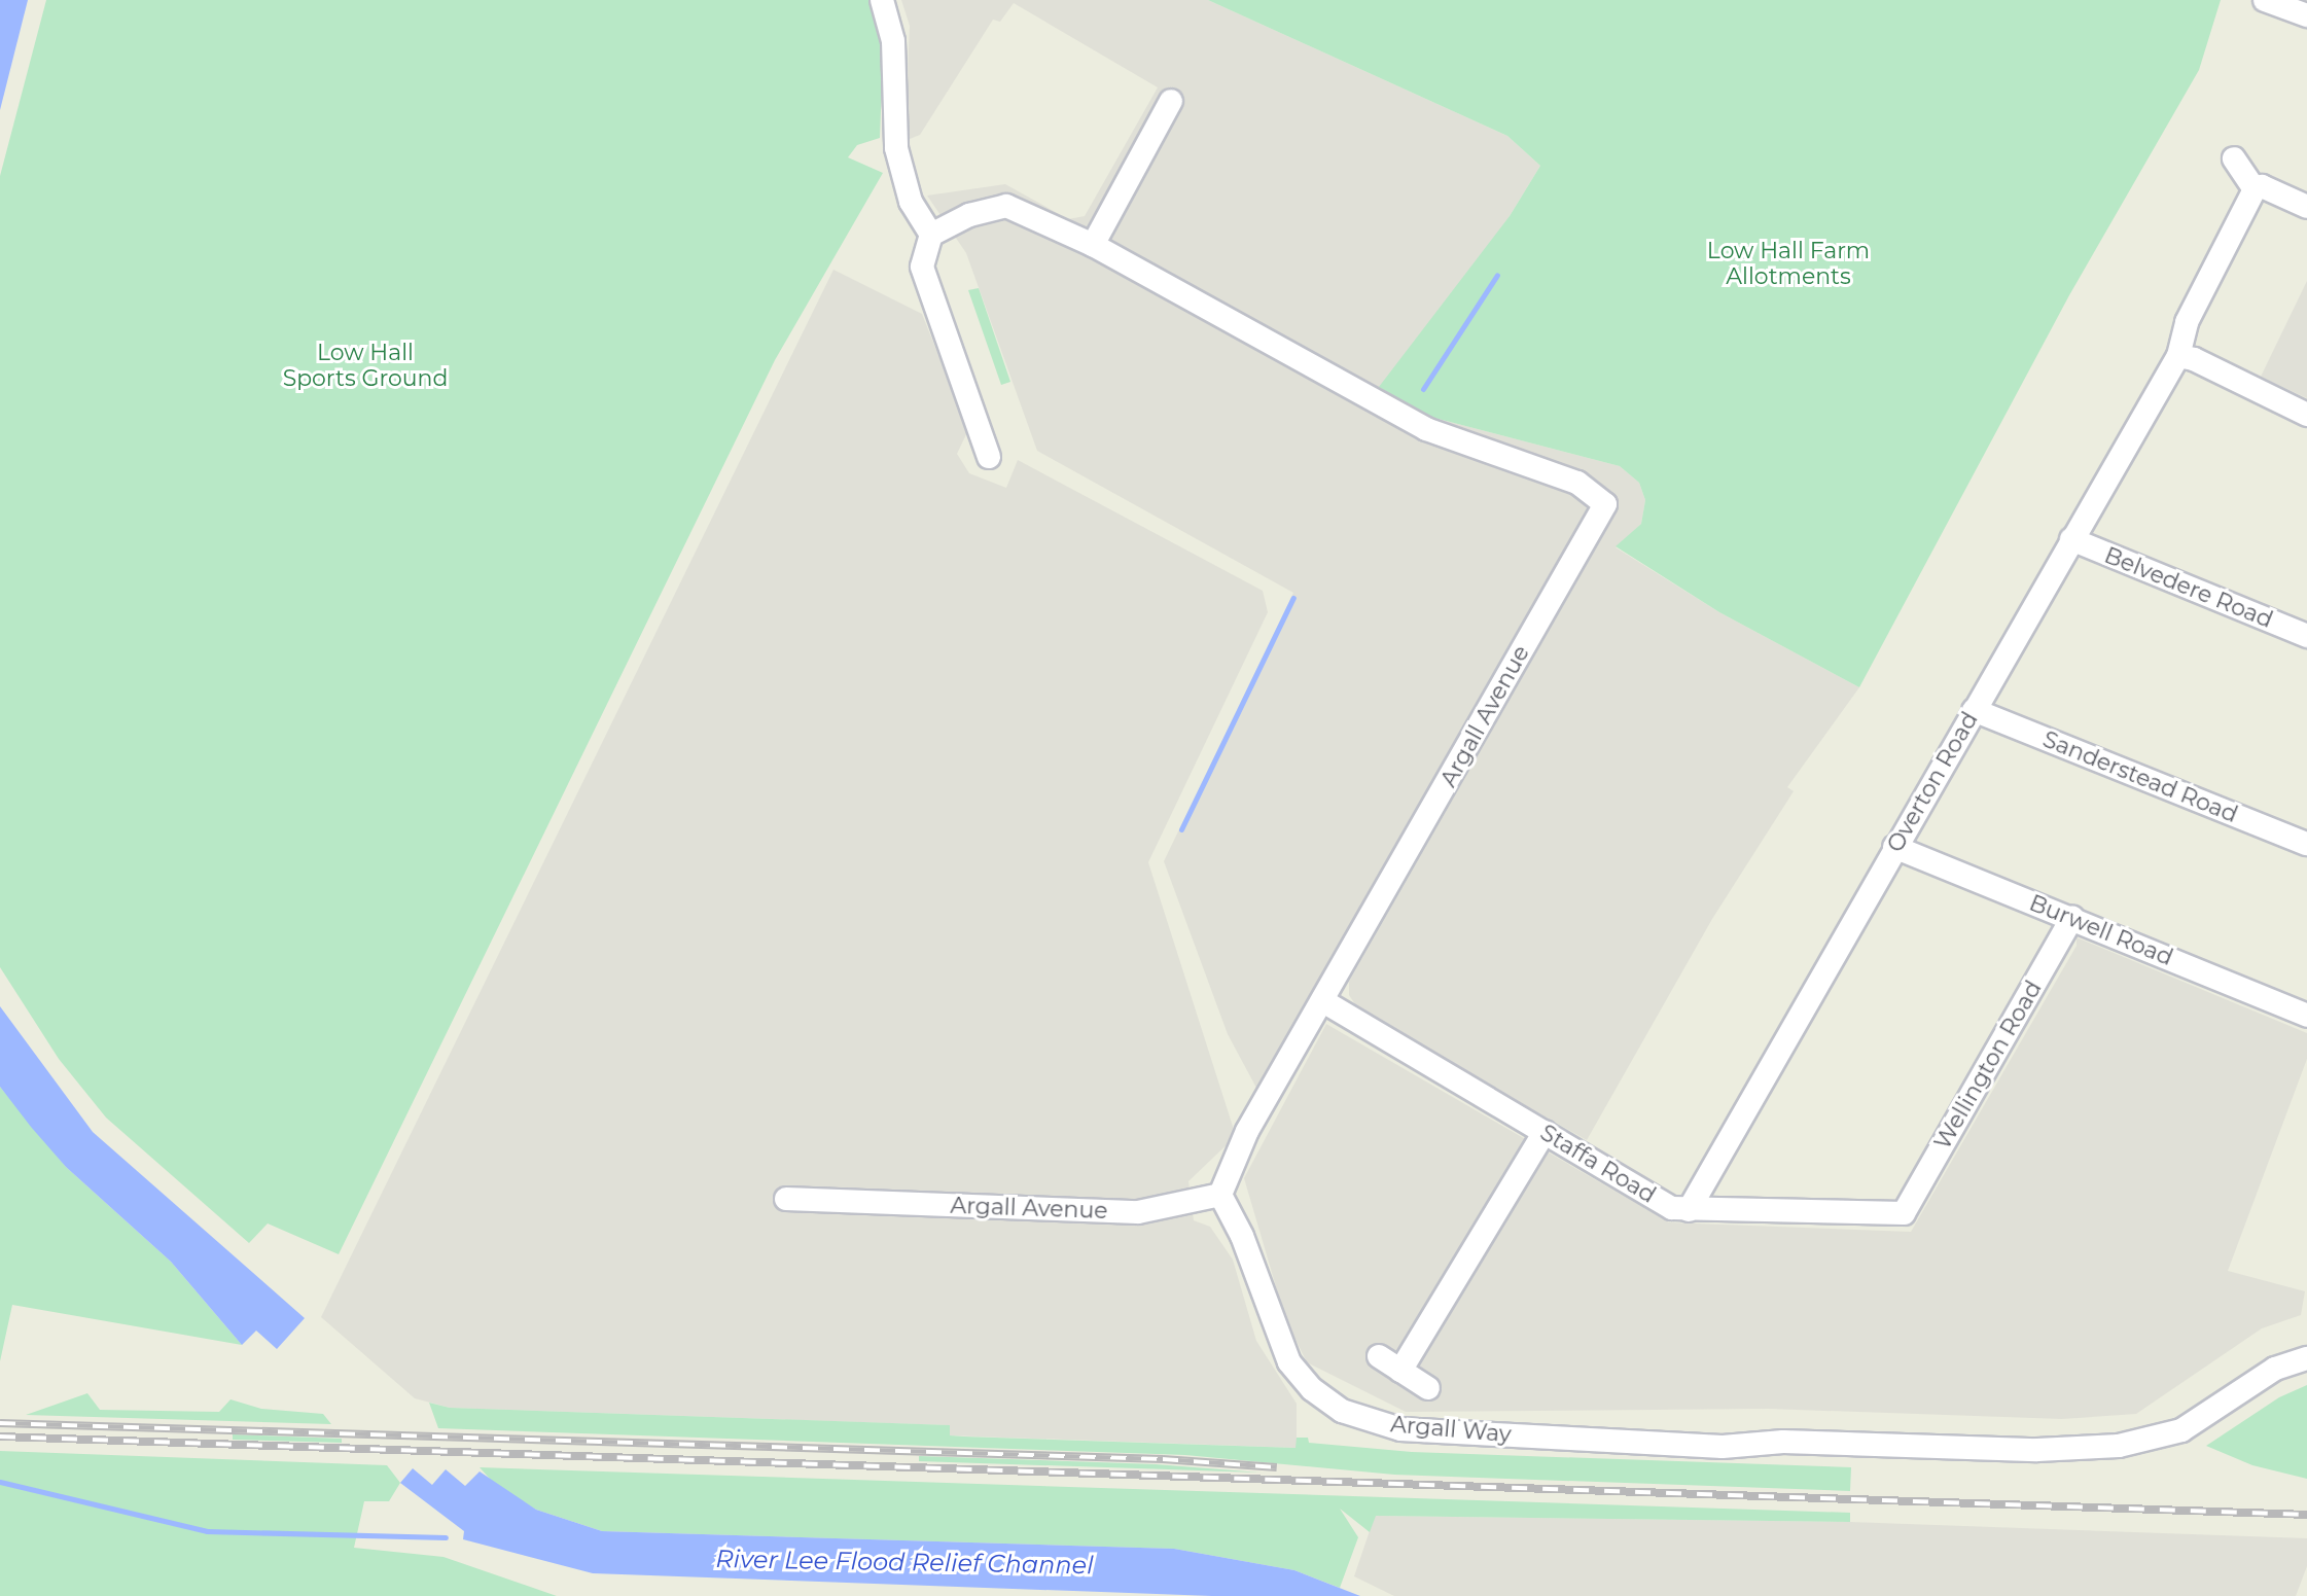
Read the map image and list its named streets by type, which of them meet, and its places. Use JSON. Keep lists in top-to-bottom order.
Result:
{
  "streets": {
    "street": [
      "Belvedere Road",
      "Argall Avenue",
      "Sanderstead Road",
      "Overton Road",
      "Burwell Road",
      "Wellington Road",
      "Staffa Road",
      "Argall Way"
    ]
  },
  "crossings": [
    ["Belvedere Road", "Overton Road"],
    ["Argall Avenue", "Staffa Road"],
    ["Argall Avenue", "Argall Way"],
    ["Sanderstead Road", "Overton Road"],
    ["Overton Road", "Burwell Road"],
    ["Overton Road", "Staffa Road"],
    ["Burwell Road", "Wellington Road"],
    ["Wellington Road", "Staffa Road"]
  ],
  "water": ["River Lee Flood Relief Channel"],
  "parks": ["Low Hall Farm Allotments", "Low Hall Sports Ground"]
}
